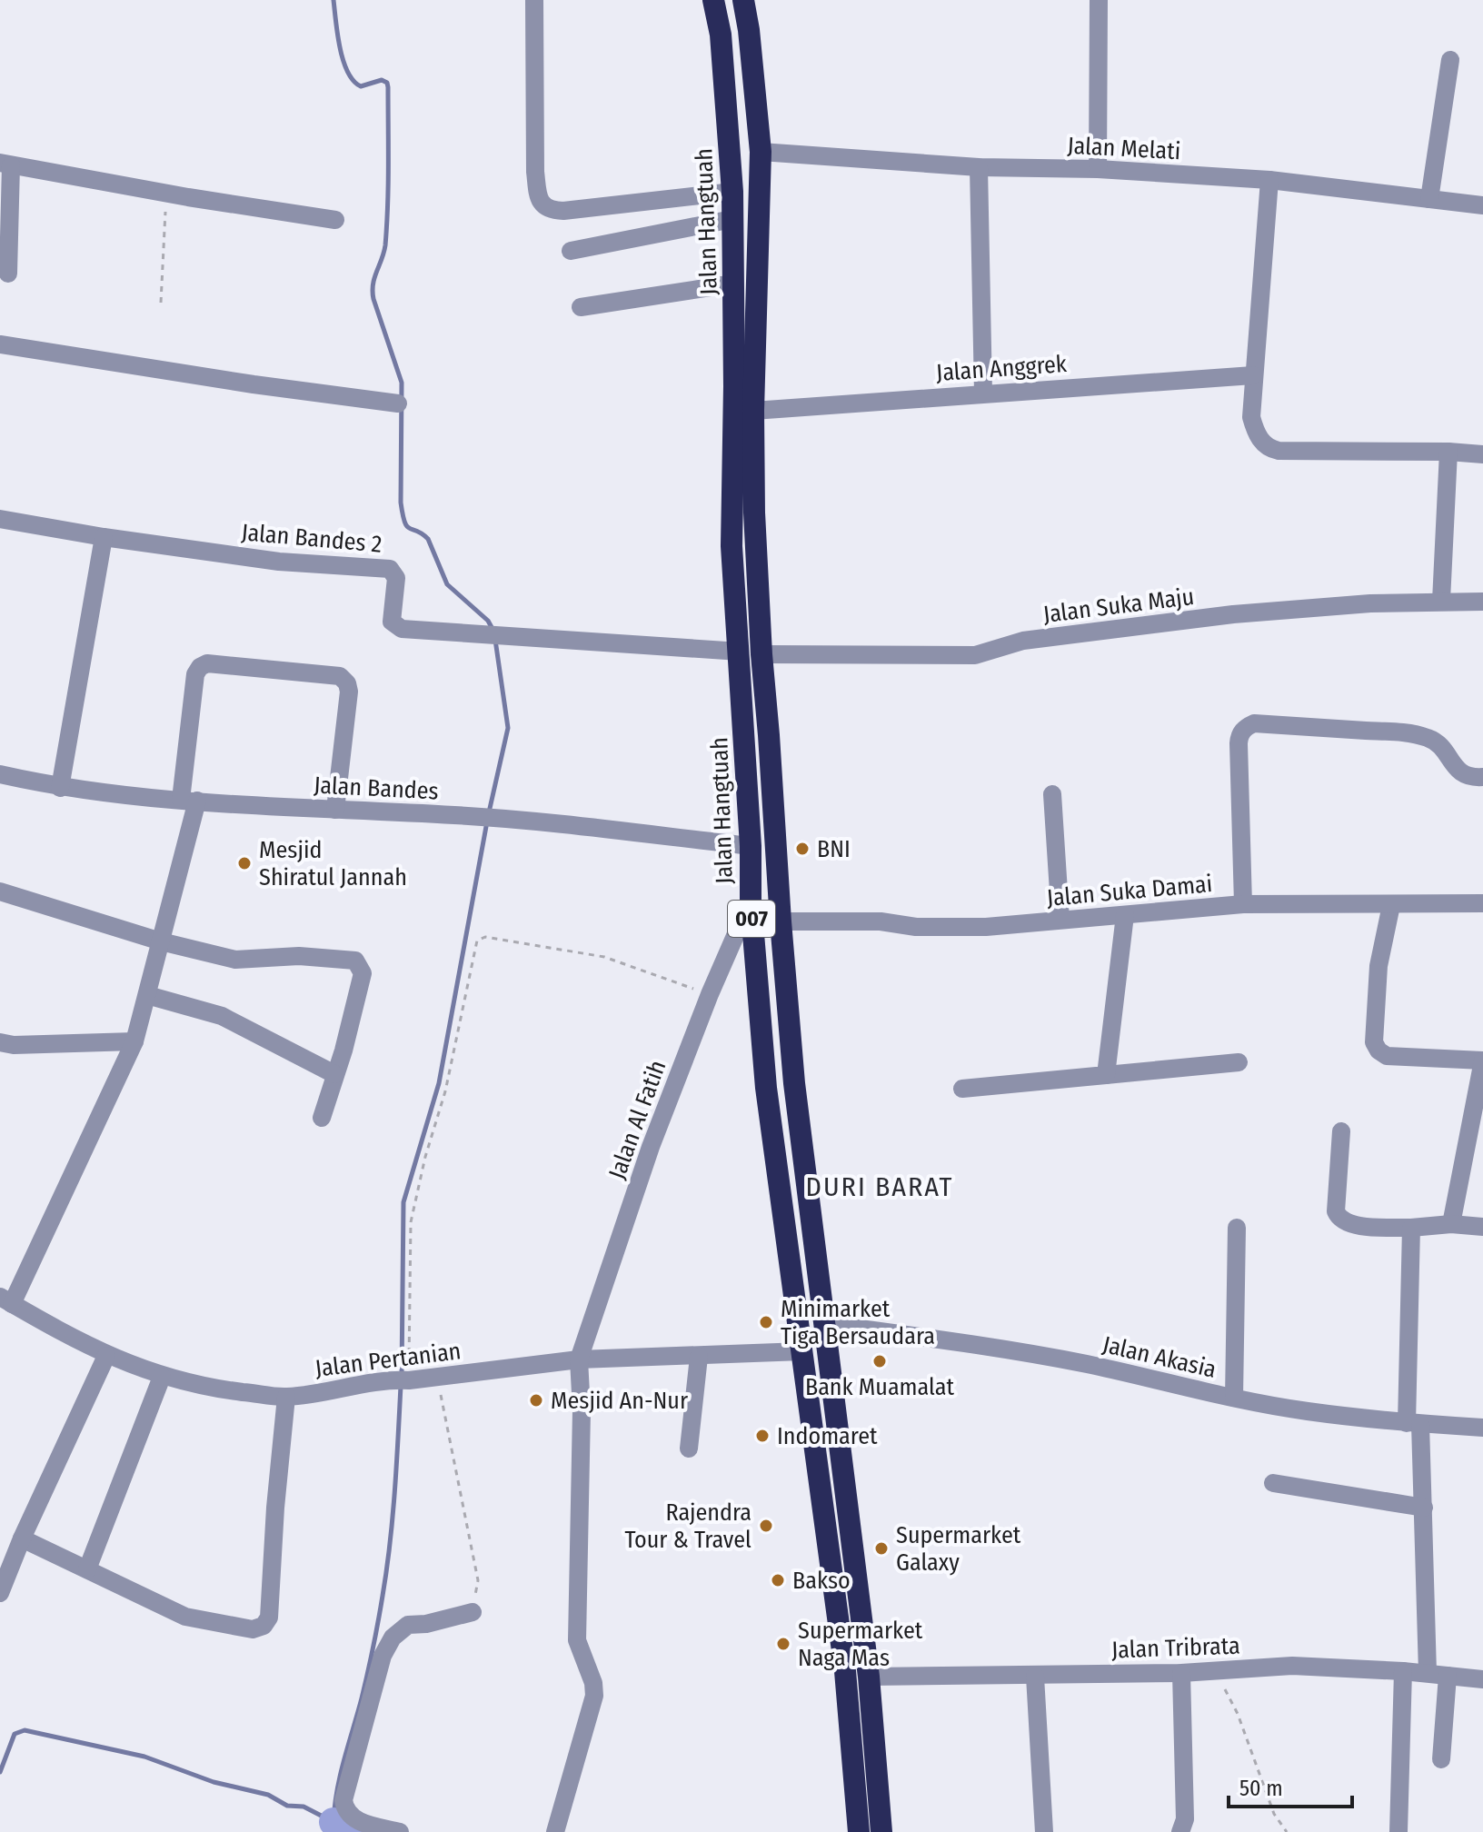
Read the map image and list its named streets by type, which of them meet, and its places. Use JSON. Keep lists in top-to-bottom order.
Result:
{
  "streets": {
    "highway": ["Jalan Hangtuah", "007"],
    "street": [
      "Jalan Melati",
      "Jalan Anggrek",
      "Jalan Bandes 2",
      "Jalan Suka Maju",
      "Jalan Bandes",
      "Jalan Suka Damai",
      "Jalan Al Fatih",
      "Jalan Akasia",
      "Jalan Pertanian",
      "Jalan Tribrata"
    ]
  },
  "crossings": [
    ["Jalan Melati", "Jalan Hangtuah"],
    ["Jalan Hangtuah", "Jalan Anggrek"],
    ["Jalan Hangtuah", "Jalan Bandes 2"],
    ["Jalan Hangtuah", "Jalan Suka Maju"],
    ["Jalan Hangtuah", "Jalan Bandes"],
    ["Jalan Hangtuah", "Jalan Suka Damai"],
    ["Jalan Hangtuah", "Jalan Al Fatih"],
    ["Jalan Hangtuah", "Jalan Akasia"],
    ["Jalan Hangtuah", "Jalan Pertanian"],
    ["Jalan Hangtuah", "Jalan Tribrata"],
    ["Jalan Bandes 2", "Jalan Suka Maju"],
    ["Jalan Al Fatih", "Jalan Pertanian"]
  ],
  "districts": ["DURI BARAT"],
  "places": [
    "BNI",
    "Mesjid Shiratul Jannah",
    "Minimarket Tiga Bersaudara",
    "Bank Muamalat",
    "Mesjid An-Nur",
    "Indomaret",
    "Rajendra Tour & Travel",
    "Supermarket Galaxy",
    "Bakso",
    "Supermarket Naga Mas"
  ],
  "scale_bar": "50 m"
}
